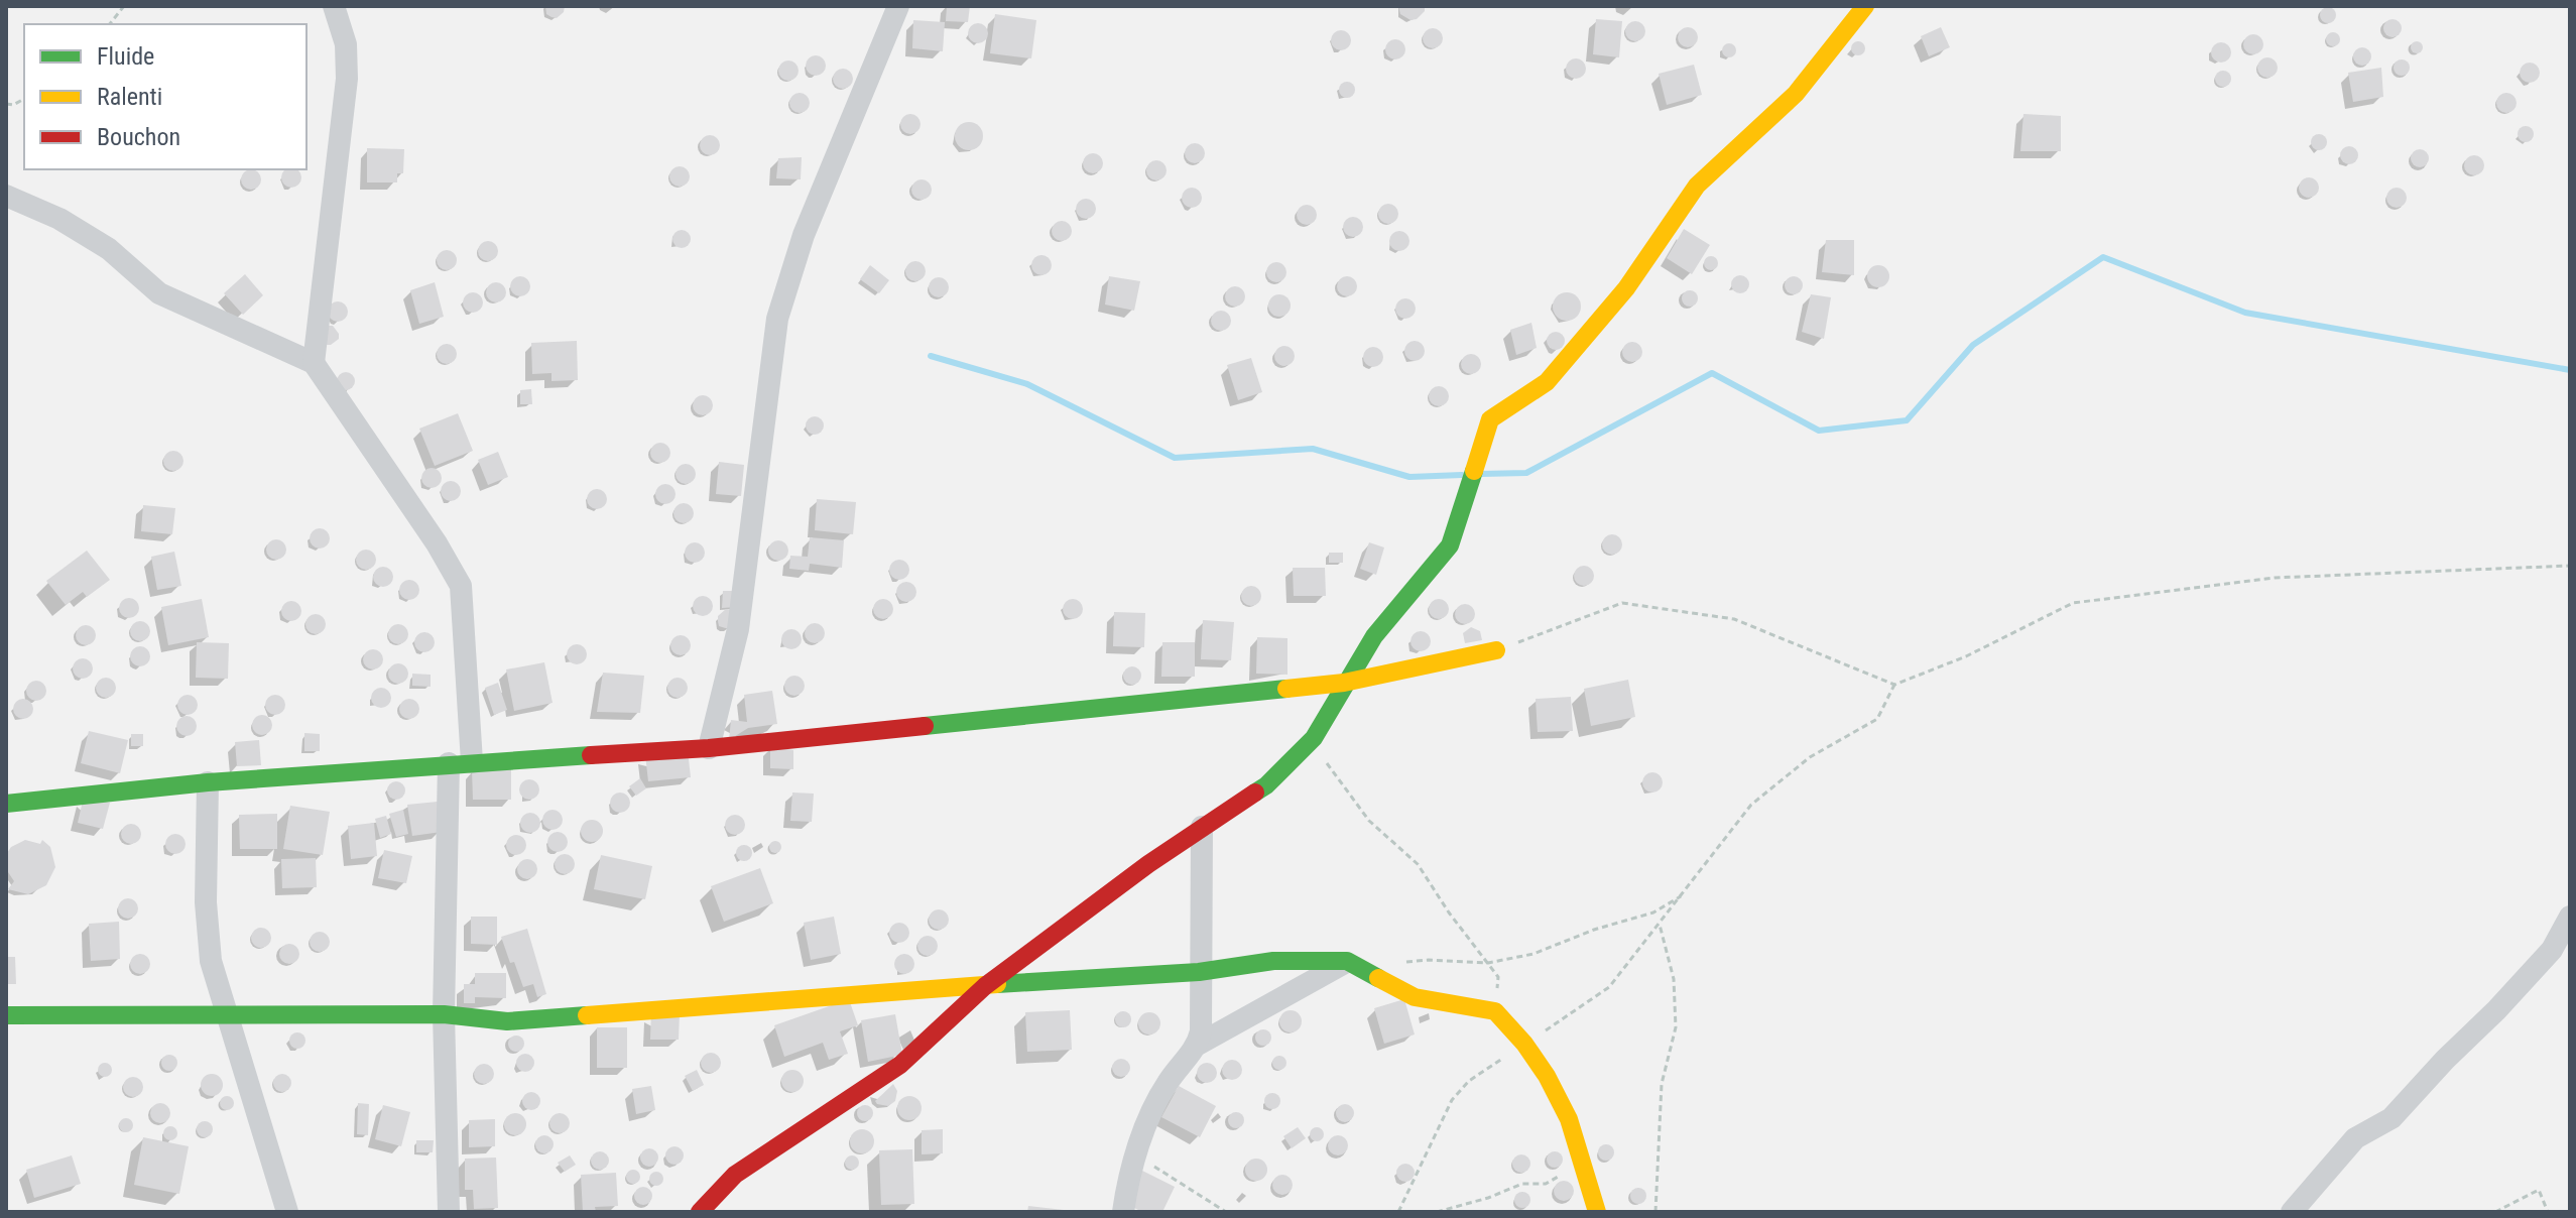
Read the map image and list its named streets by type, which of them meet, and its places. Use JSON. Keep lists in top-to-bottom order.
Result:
{
  "legend": ["Fluide", "Ralenti", "Bouchon"]
}
